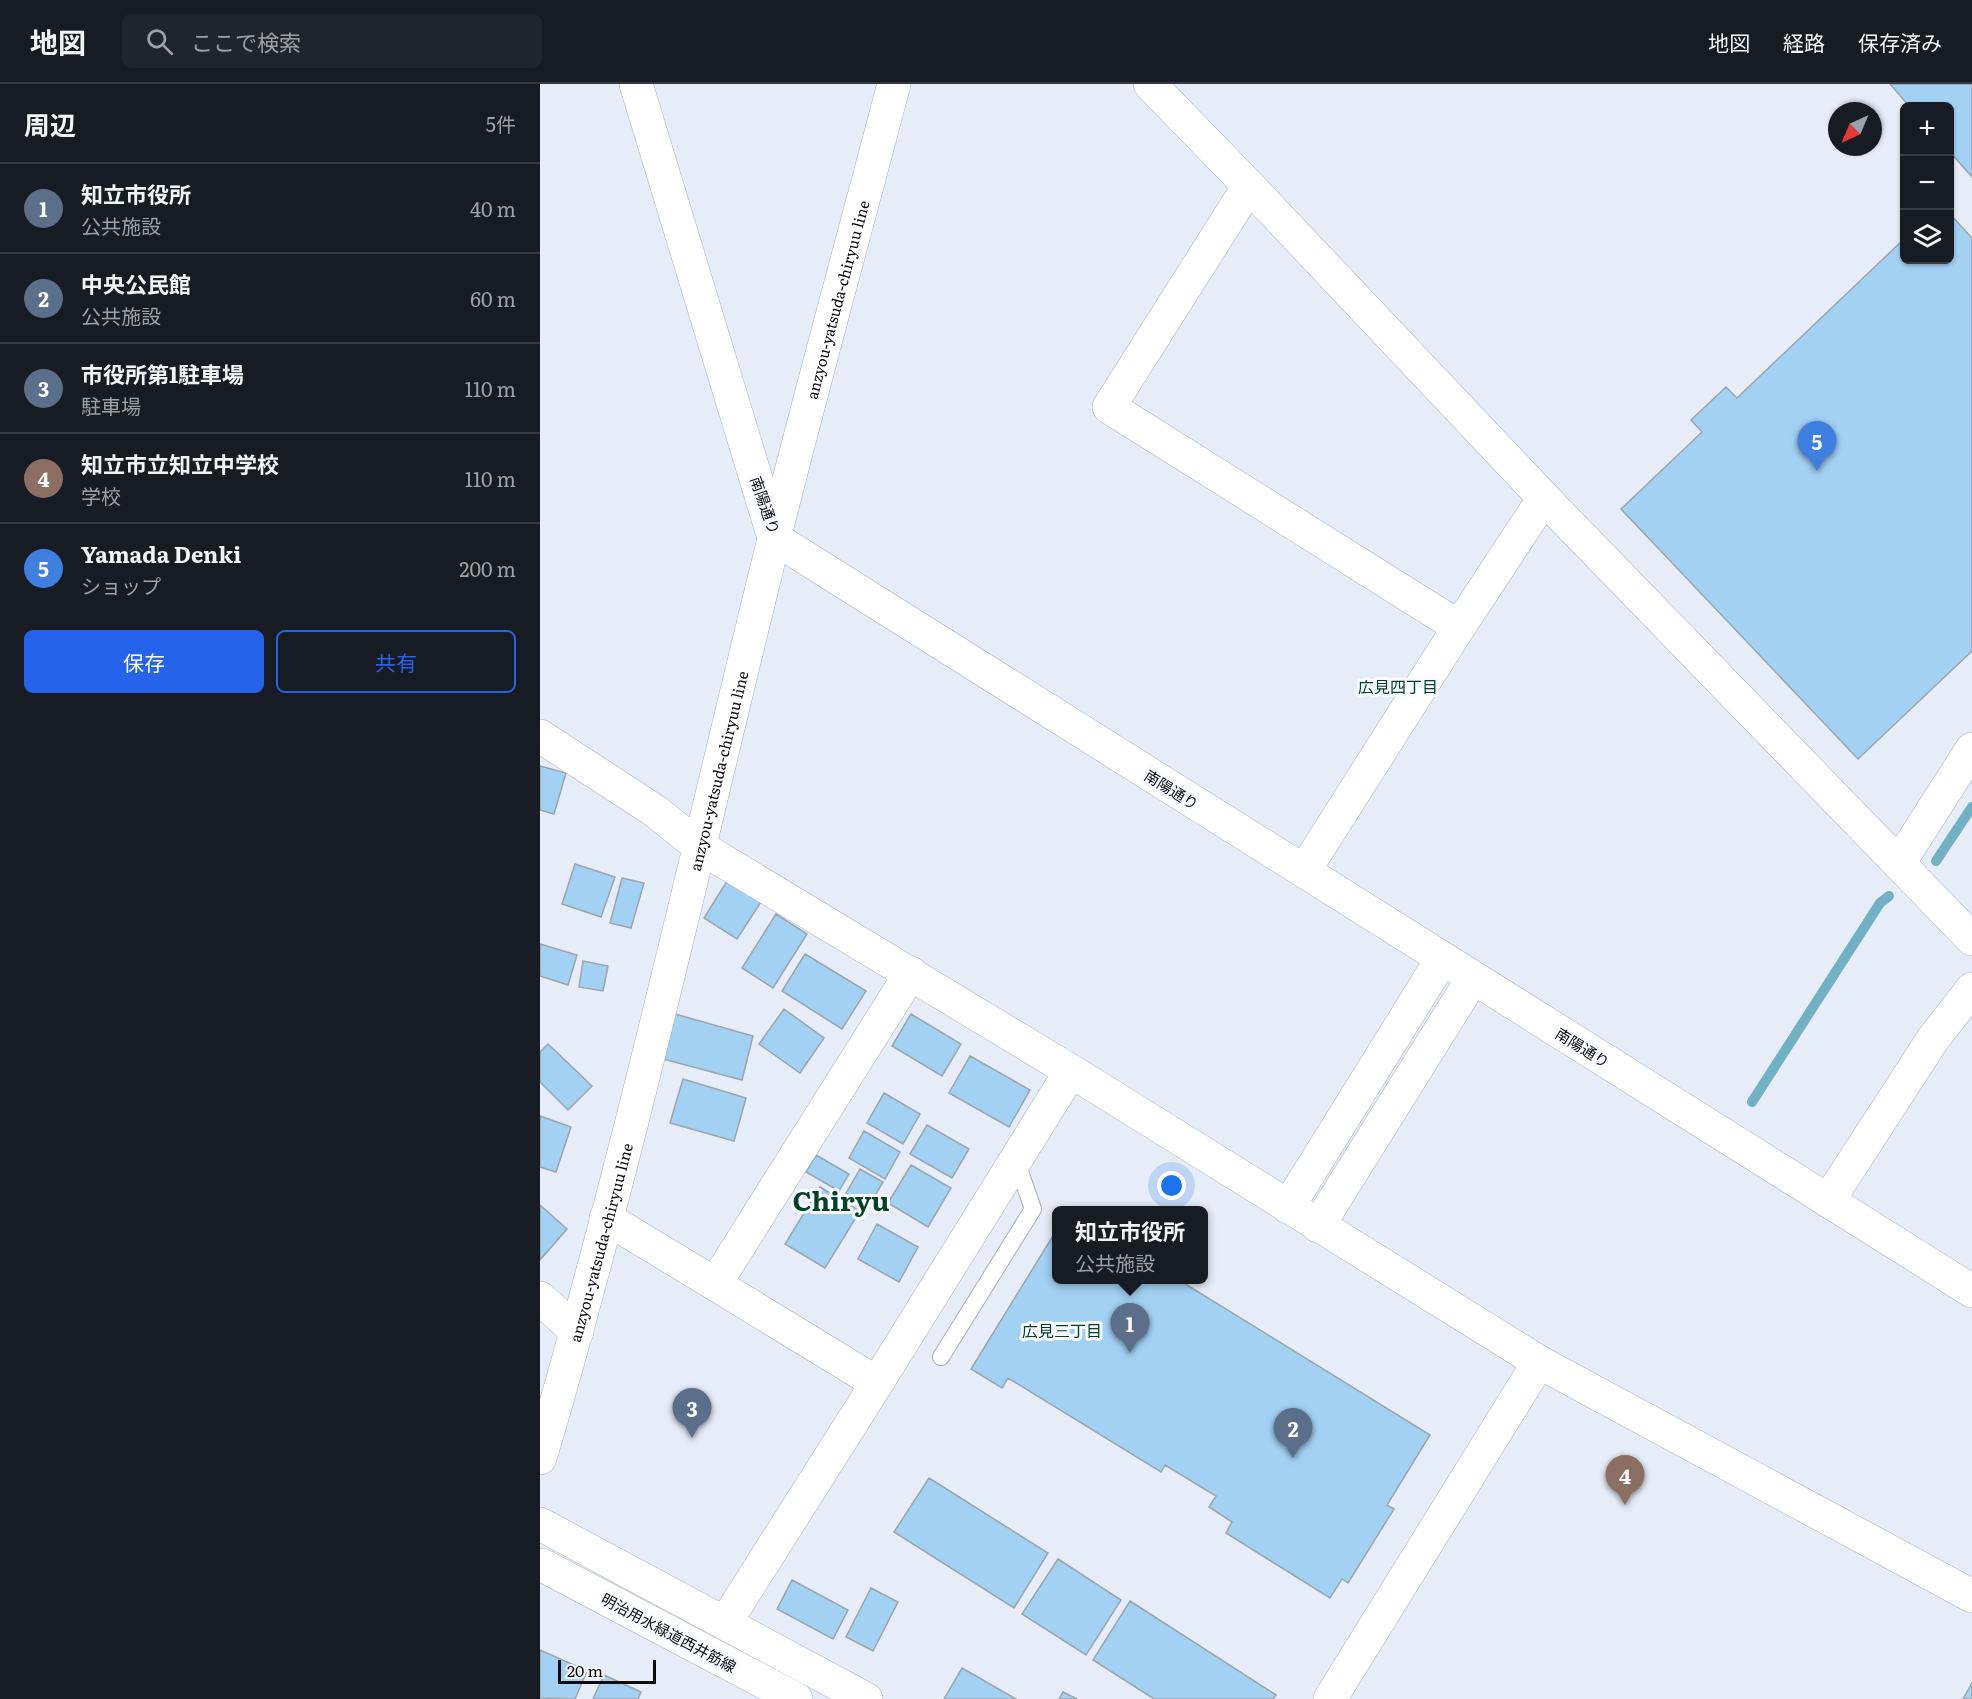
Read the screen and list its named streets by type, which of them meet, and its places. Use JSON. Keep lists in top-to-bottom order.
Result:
{
  "streets": {
    "street": ["anzyou-yatsuda-chiryuu line", "南陽通り", "明治用水緑道西井筋線"]
  },
  "crossings": [
    ["anzyou-yatsuda-chiryuu line", "南陽通り"]
  ],
  "districts": ["広見四丁目", "Chiryu", "広見三丁目"],
  "scale_bar": "20 m",
  "north": "bottom left",
  "page": {
    "header": "地図",
    "search": "ここで検索",
    "nav": ["地図", "経路", "保存済み"],
    "heading": ["周辺", "5件"],
    "map_buttons": ["+", "−"],
    "list": [
      {
        "mark": "1",
        "name": "知立市役所",
        "note": "公共施設",
        "value": "40 m"
      },
      {
        "mark": "2",
        "name": "中央公民館",
        "note": "公共施設",
        "value": "60 m"
      },
      {
        "mark": "3",
        "name": "市役所第1駐車場",
        "note": "駐車場",
        "value": "110 m"
      },
      {
        "mark": "4",
        "name": "知立市立知立中学校",
        "note": "学校",
        "value": "110 m"
      },
      {
        "mark": "5",
        "name": "Yamada Denki",
        "note": "ショップ",
        "value": "200 m"
      }
    ],
    "pins": [
      "5",
      "1",
      "3",
      "2",
      "4"
    ],
    "buttons": ["保存", "共有"],
    "popup": ["知立市役所", "公共施設"],
    "scale": "20 m"
  }
}
